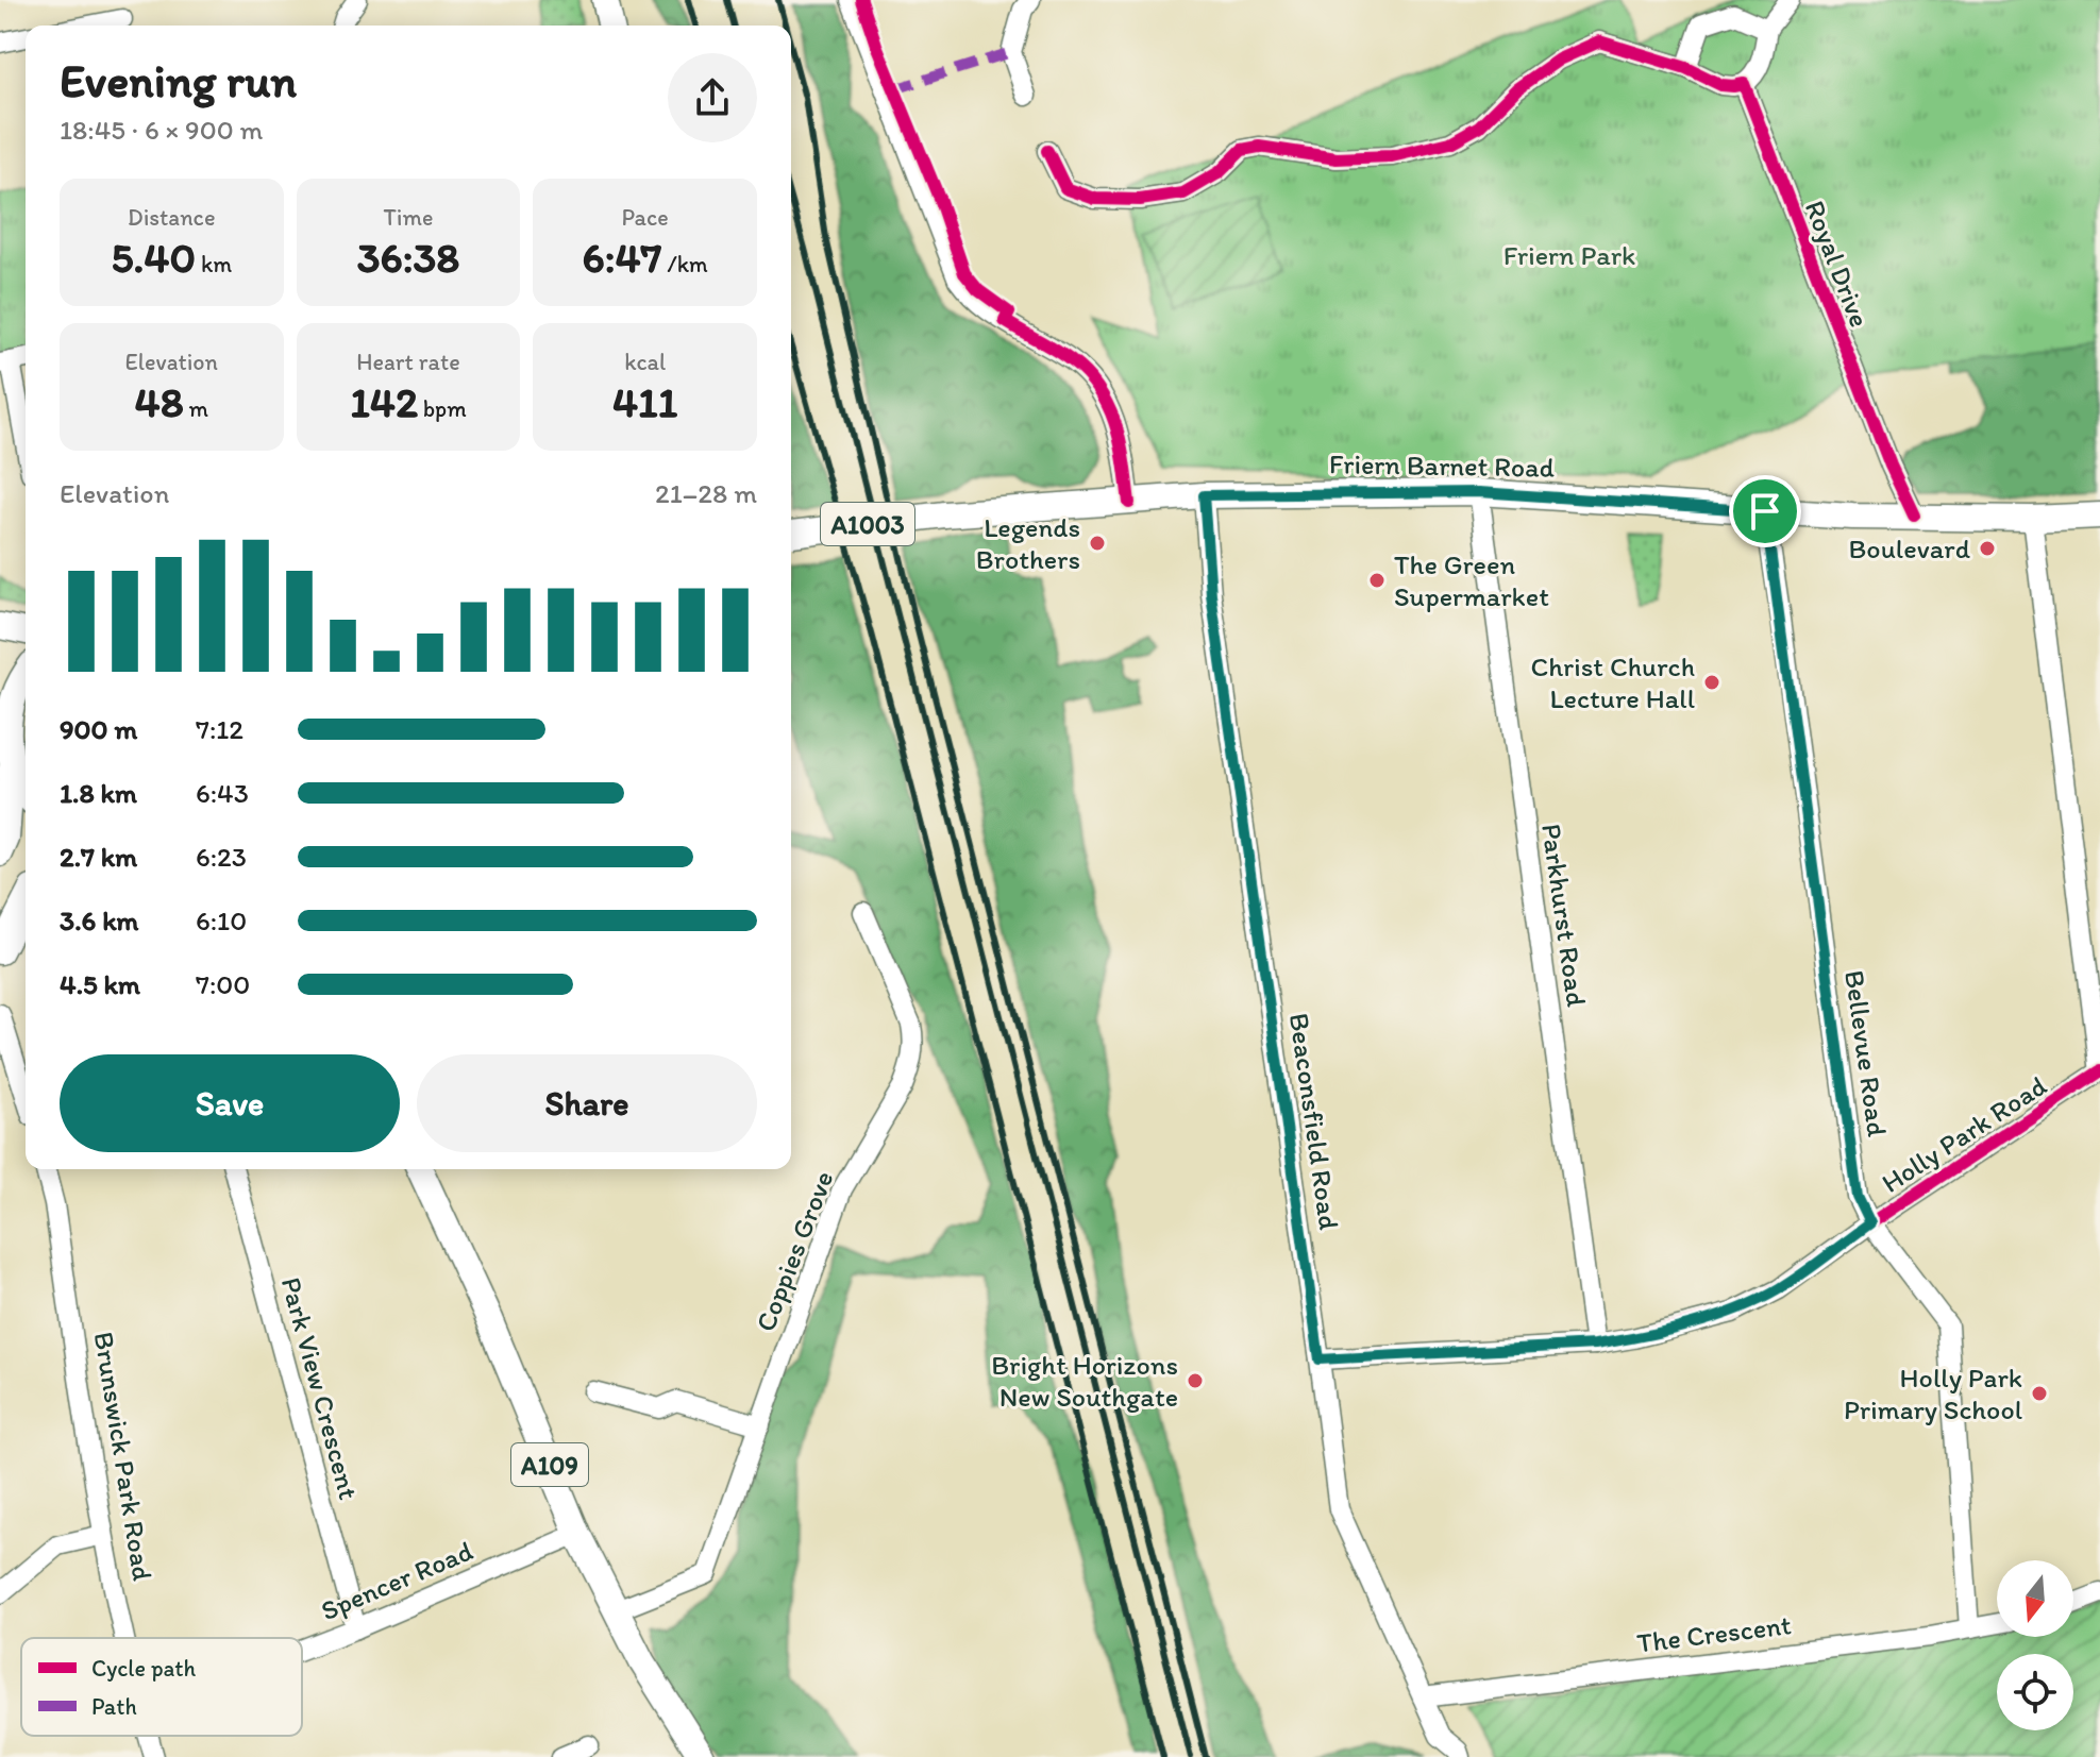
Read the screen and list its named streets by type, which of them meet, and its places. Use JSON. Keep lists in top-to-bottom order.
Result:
{
  "streets": {
    "main road": ["Friern Barnet Road", "A1003", "A109"],
    "street": [
      "Royal Drive",
      "Parkhurst Road",
      "Bellevue Road",
      "Beaconsfield Road",
      "Holly Park Road",
      "Coppies Grove",
      "Park View Crescent",
      "Brunswick Park Road",
      "Spencer Road",
      "The Crescent"
    ]
  },
  "crossings": [
    ["Royal Drive", "Friern Barnet Road"],
    ["Friern Barnet Road", "Parkhurst Road"],
    ["Friern Barnet Road", "Bellevue Road"],
    ["Friern Barnet Road", "Beaconsfield Road"],
    ["Parkhurst Road", "Holly Park Road"],
    ["Bellevue Road", "Holly Park Road"],
    ["Bellevue Road", "The Crescent"],
    ["Beaconsfield Road", "Holly Park Road"],
    ["Beaconsfield Road", "The Crescent"],
    ["Coppies Grove", "A109"],
    ["Park View Crescent", "Spencer Road"],
    ["A109", "Spencer Road"]
  ],
  "parks": ["Friern Park"],
  "places": [
    "Legends Brothers",
    "Boulevard",
    "The Green Supermarket",
    "Christ Church Lecture Hall",
    "Bright Horizons New Southgate",
    "Holly Park Primary School"
  ],
  "legend": ["Cycle path", "Path"],
  "north": "bottom",
  "page": {
    "heading": ["Evening run", "18:45 · 6 × 900 m"],
    "stats": [
      ["Distance", "5.40 km"],
      ["Time", "36:38"],
      ["Pace", "6:47 /km"],
      ["Elevation", "48 m"],
      ["Heart rate", "142 bpm"],
      ["kcal", "411"]
    ],
    "chart": ["Elevation", "21–28 m"],
    "list": [
      {
        "name": "900 m",
        "note": "7:12"
      },
      {
        "name": "1.8 km",
        "note": "6:43"
      },
      {
        "name": "2.7 km",
        "note": "6:23"
      },
      {
        "name": "3.6 km",
        "note": "6:10"
      },
      {
        "name": "4.5 km",
        "note": "7:00"
      }
    ],
    "buttons": ["Save", "Share"]
  }
}
